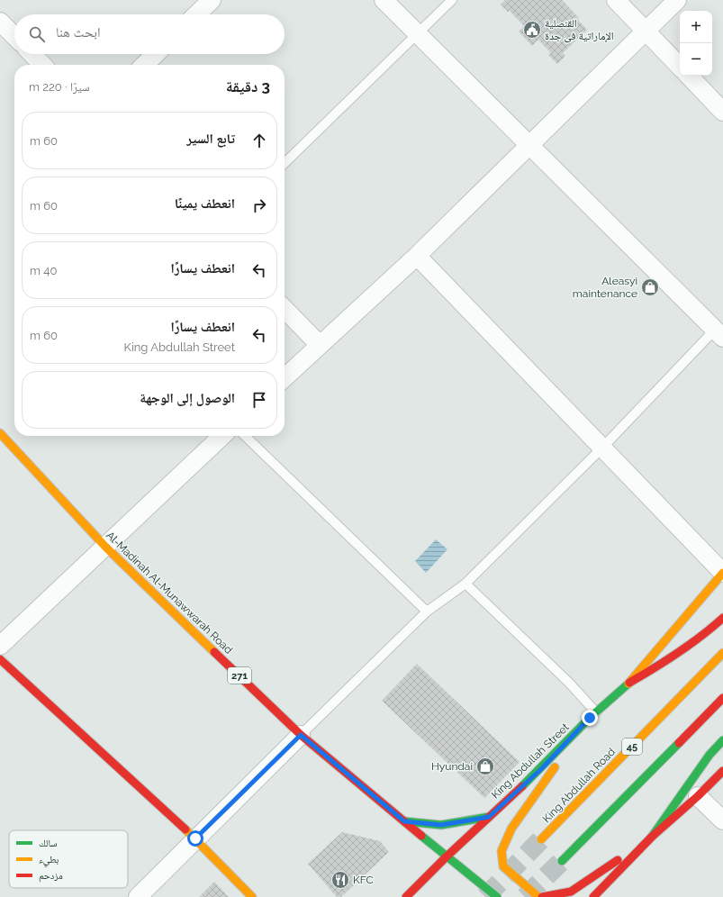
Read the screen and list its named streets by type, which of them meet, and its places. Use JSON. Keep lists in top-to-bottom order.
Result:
{
  "streets": {
    "main road": [
      "Al-Madinah Al-Munawwarah Road",
      "271",
      "45",
      "King Abdullah Street",
      "King Abdullah Road"
    ]
  },
  "crossings": [
    ["Al-Madinah Al-Munawwarah Road", "King Abdullah Street"]
  ],
  "places": {
    "public building": ["القنصلية الإماراتية فى جدة"],
    "shop": ["Aleasyi maintenance", "Hyundai"],
    "restaurant": ["KFC"]
  },
  "legend": ["سالك", "بطيء", "مزدحم"],
  "page": {
    "map_buttons": ["+", "−"],
    "search": "ابحث هنا",
    "heading": ["3 دقيقة", "سيرًا · 220 m"],
    "list": [
      ["تابع السير", "60 m"],
      ["انعطف يمينًا", "60 m"],
      ["انعطف يسارًا", "40 m"],
      ["انعطف يسارًا", "King Abdullah Street", "60 m"],
      "الوصول إلى الوجهة"
    ]
  }
}
